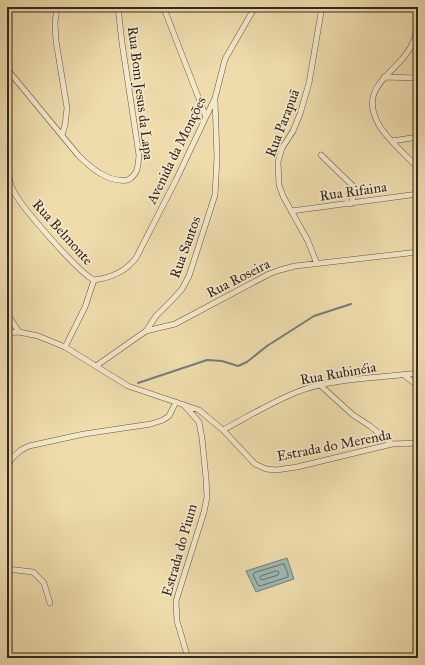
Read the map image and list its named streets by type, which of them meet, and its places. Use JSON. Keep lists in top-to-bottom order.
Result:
{
  "streets": {
    "street": [
      "Rua Bom Jesus da Lapa",
      "Rua Parapuã",
      "Avenida da Monções",
      "Rua Rifaina",
      "Rua Belmonte",
      "Rua Santos",
      "Rua Roseira",
      "Rua Rubinéia",
      "Estrada do Merenda",
      "Estrada do Pium"
    ]
  },
  "crossings": [
    ["Rua Parapuã", "Rua Rifaina"],
    ["Rua Parapuã", "Rua Roseira"],
    ["Avenida da Monções", "Rua Belmonte"],
    ["Avenida da Monções", "Rua Santos"],
    ["Rua Belmonte", "Estrada do Merenda"],
    ["Rua Santos", "Rua Roseira"],
    ["Rua Santos", "Estrada do Merenda"],
    ["Rua Rubinéia", "Estrada do Merenda"]
  ]
}
